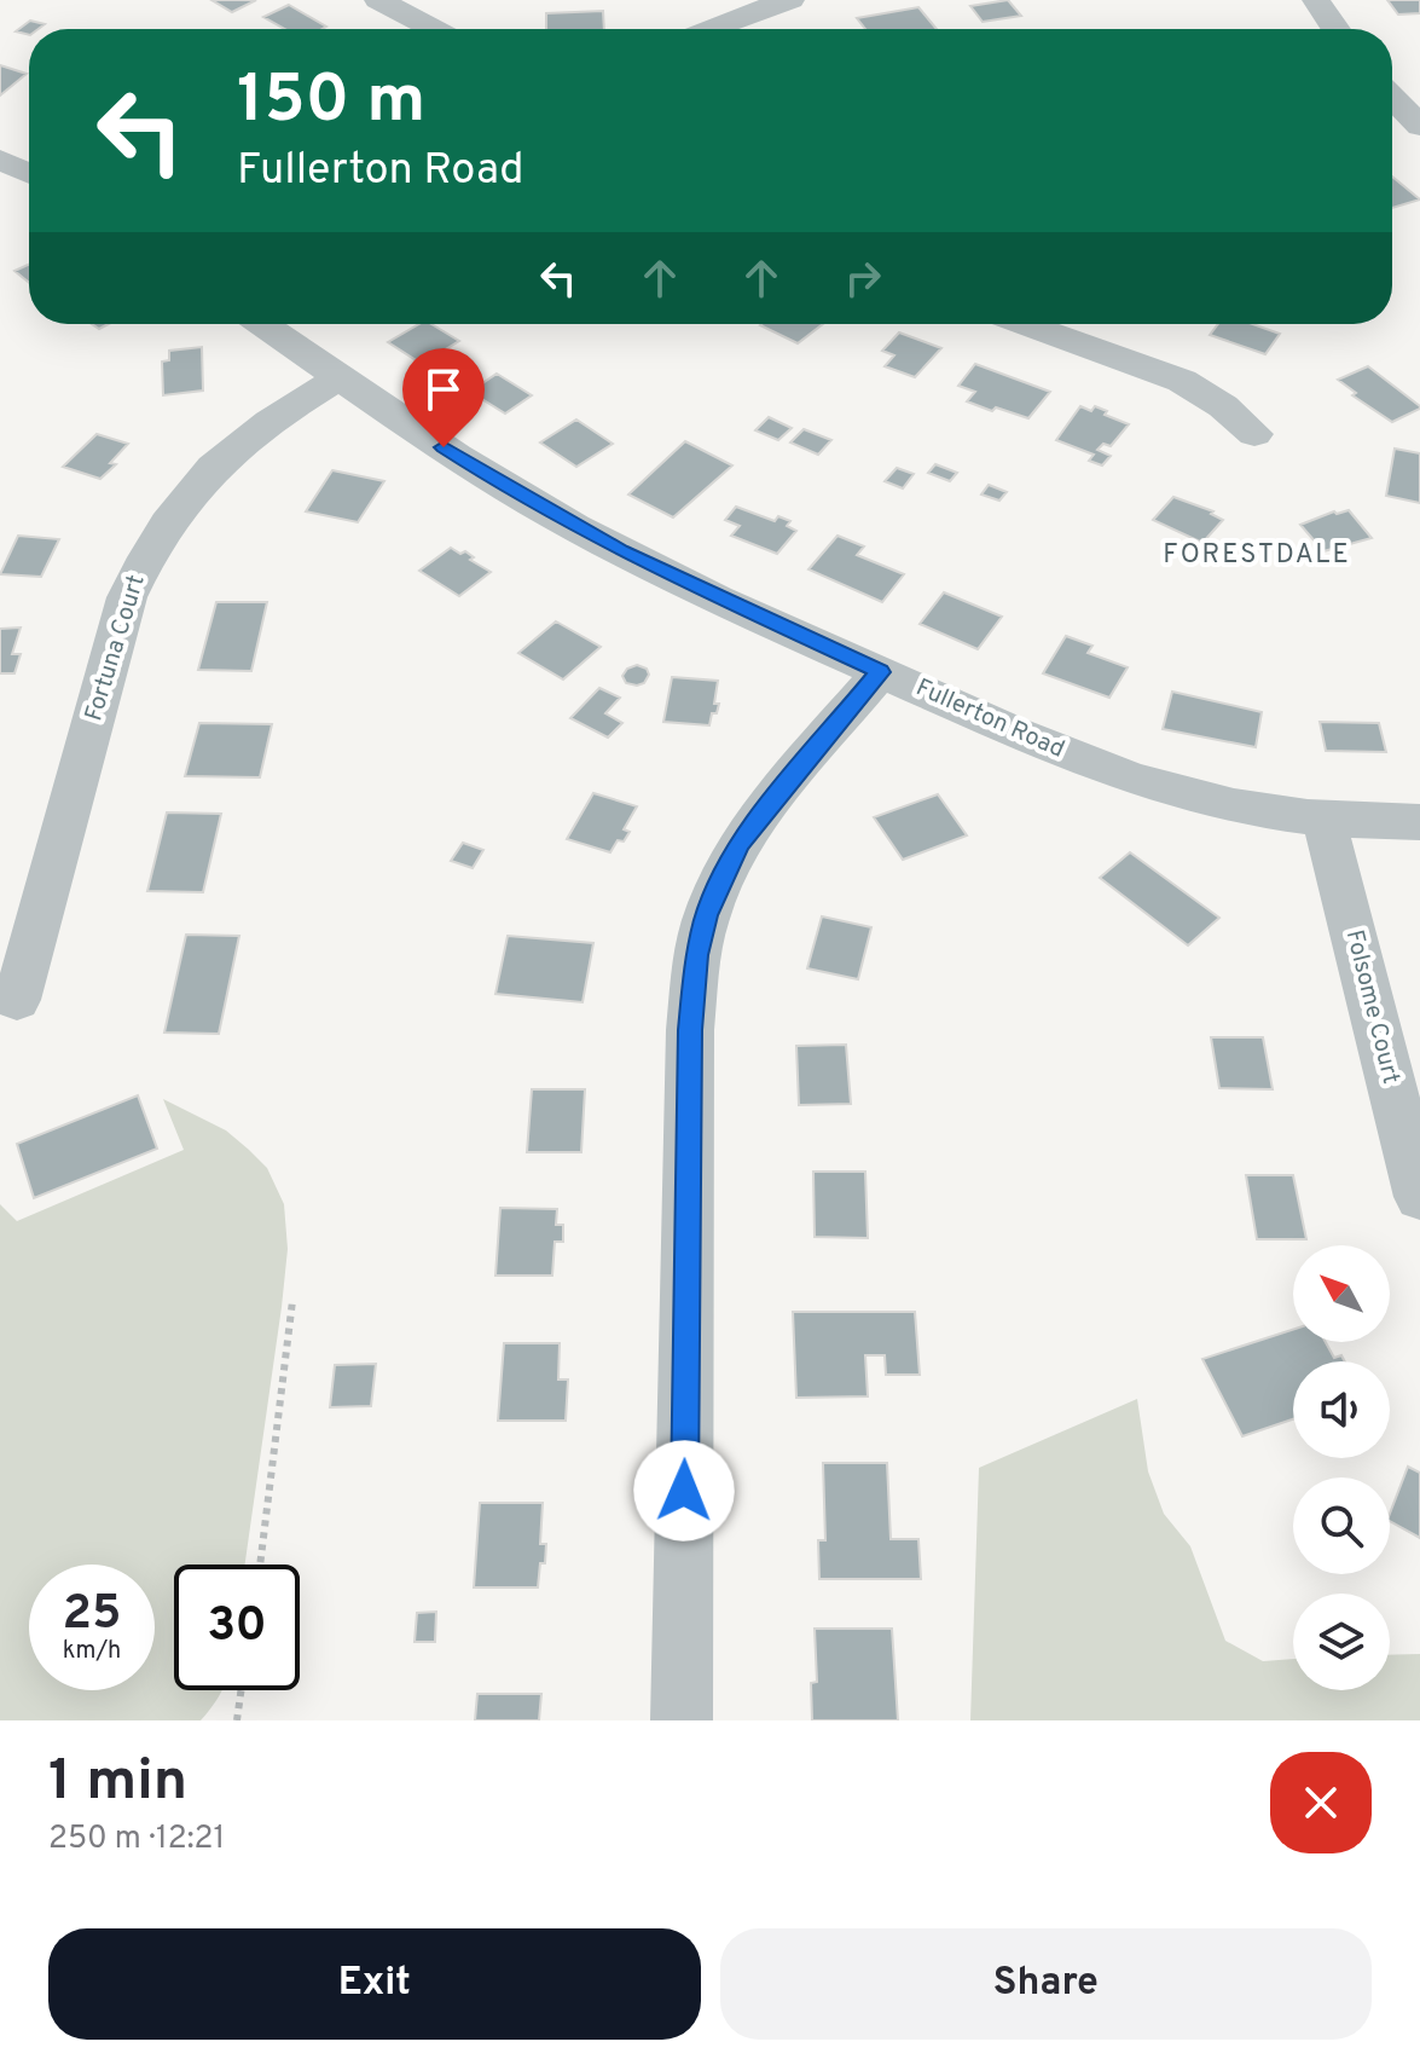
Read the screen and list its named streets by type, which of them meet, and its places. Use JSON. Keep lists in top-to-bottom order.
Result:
{
  "streets": {
    "street": ["Fortuna Court", "Fullerton Road", "Folsome Court"]
  },
  "crossings": [
    ["Fortuna Court", "Fullerton Road"],
    ["Fullerton Road", "Folsome Court"]
  ],
  "districts": ["FORESTDALE"],
  "north": "top left",
  "page": {
    "turn": ["150 m", "Fullerton Road"],
    "speed": "25 km/h",
    "limit": "30",
    "heading": ["1 min", "250 m · 12:21"],
    "buttons": ["Exit", "Share"]
  }
}
